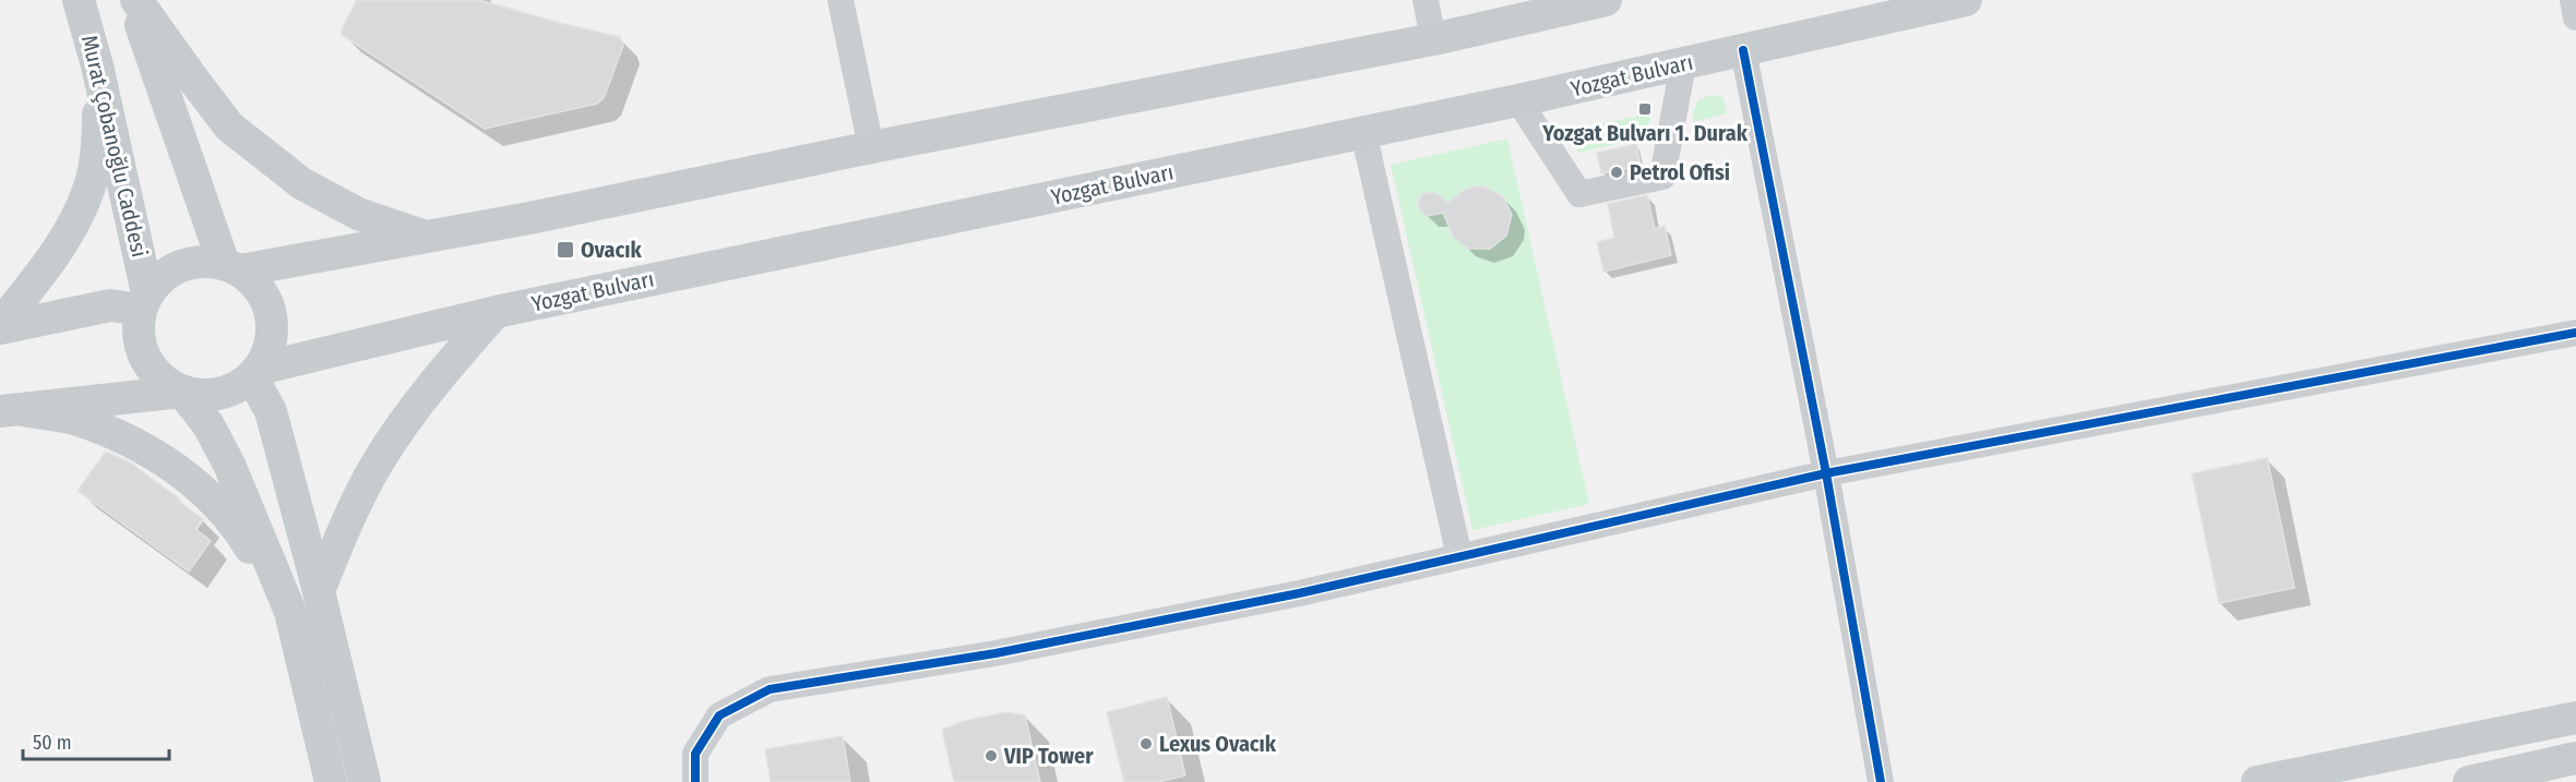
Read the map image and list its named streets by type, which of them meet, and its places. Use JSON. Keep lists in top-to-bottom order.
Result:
{
  "streets": {
    "main road": ["Yozgat Bulvarı", "Murat Çobanoğlu Caddesi"]
  },
  "crossings": [
    ["Yozgat Bulvarı", "Murat Çobanoğlu Caddesi"]
  ],
  "places": {
    "transit": ["Yozgat Bulvarı 1. Durak", "Ovacık"],
    "other": ["Petrol Ofisi", "Lexus Ovacık", "VIP Tower"]
  },
  "scale_bar": "50 m"
}
